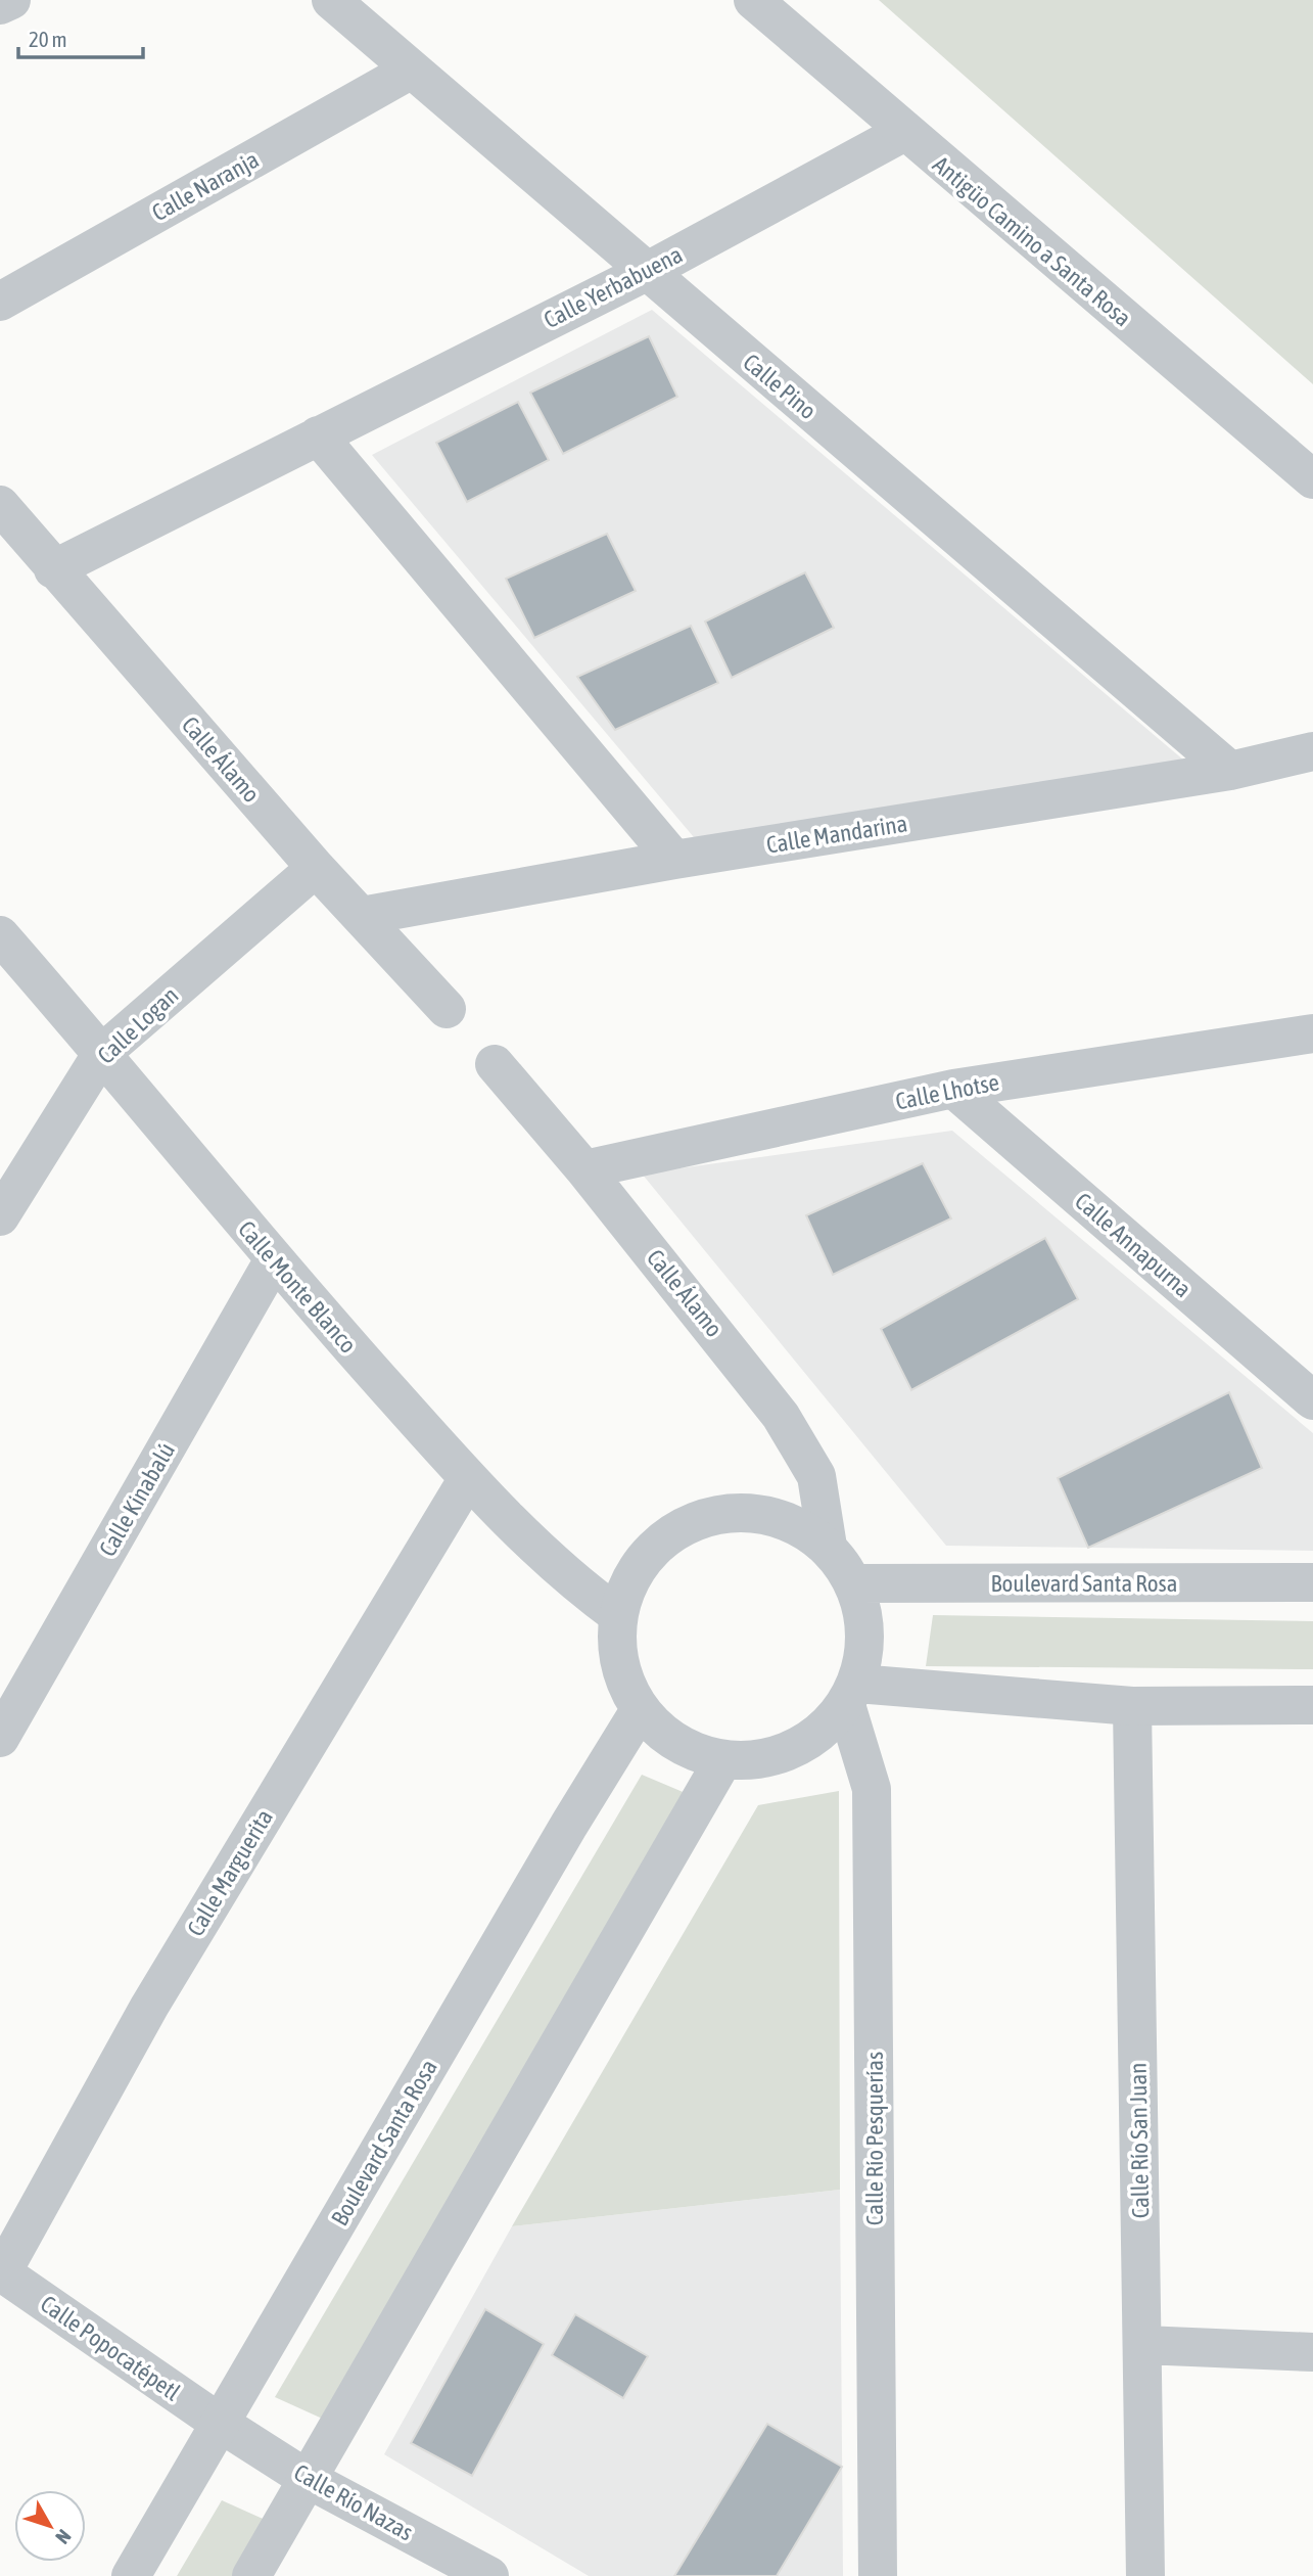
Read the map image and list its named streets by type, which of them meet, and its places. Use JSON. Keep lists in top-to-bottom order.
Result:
{
  "streets": {
    "street": [
      "Calle Naranja",
      "Antigüo Camino a Santa Rosa",
      "Calle Yerbabuena",
      "Calle Pino",
      "Calle Álamo",
      "Calle Mandarina",
      "Calle Logan",
      "Calle Lhotse",
      "Calle Annapurna",
      "Calle Monte Blanco",
      "Calle Kinabalú",
      "Boulevard Santa Rosa",
      "Calle Marguerita",
      "Calle Río Pesquerías",
      "Calle Río San Juan",
      "Calle Popocatépetl",
      "Calle Río Nazas"
    ]
  },
  "crossings": [
    ["Calle Naranja", "Calle Pino"],
    ["Antigüo Camino a Santa Rosa", "Calle Yerbabuena"],
    ["Calle Yerbabuena", "Calle Pino"],
    ["Calle Yerbabuena", "Calle Álamo"],
    ["Calle Pino", "Calle Mandarina"],
    ["Calle Álamo", "Calle Mandarina"],
    ["Calle Álamo", "Calle Logan"],
    ["Calle Álamo", "Calle Lhotse"],
    ["Calle Álamo", "Calle Monte Blanco"],
    ["Calle Álamo", "Boulevard Santa Rosa"],
    ["Calle Álamo", "Calle Río Pesquerías"],
    ["Calle Logan", "Calle Monte Blanco"],
    ["Calle Lhotse", "Calle Annapurna"],
    ["Calle Monte Blanco", "Calle Kinabalú"],
    ["Calle Monte Blanco", "Boulevard Santa Rosa"],
    ["Calle Monte Blanco", "Calle Marguerita"],
    ["Calle Monte Blanco", "Calle Río Pesquerías"],
    ["Boulevard Santa Rosa", "Calle Río Pesquerías"],
    ["Boulevard Santa Rosa", "Calle Popocatépetl"],
    ["Boulevard Santa Rosa", "Calle Río Nazas"],
    ["Calle Marguerita", "Calle Popocatépetl"],
    ["Calle Popocatépetl", "Calle Río Nazas"]
  ],
  "scale_bar": "20 m",
  "north": "bottom right"
}
